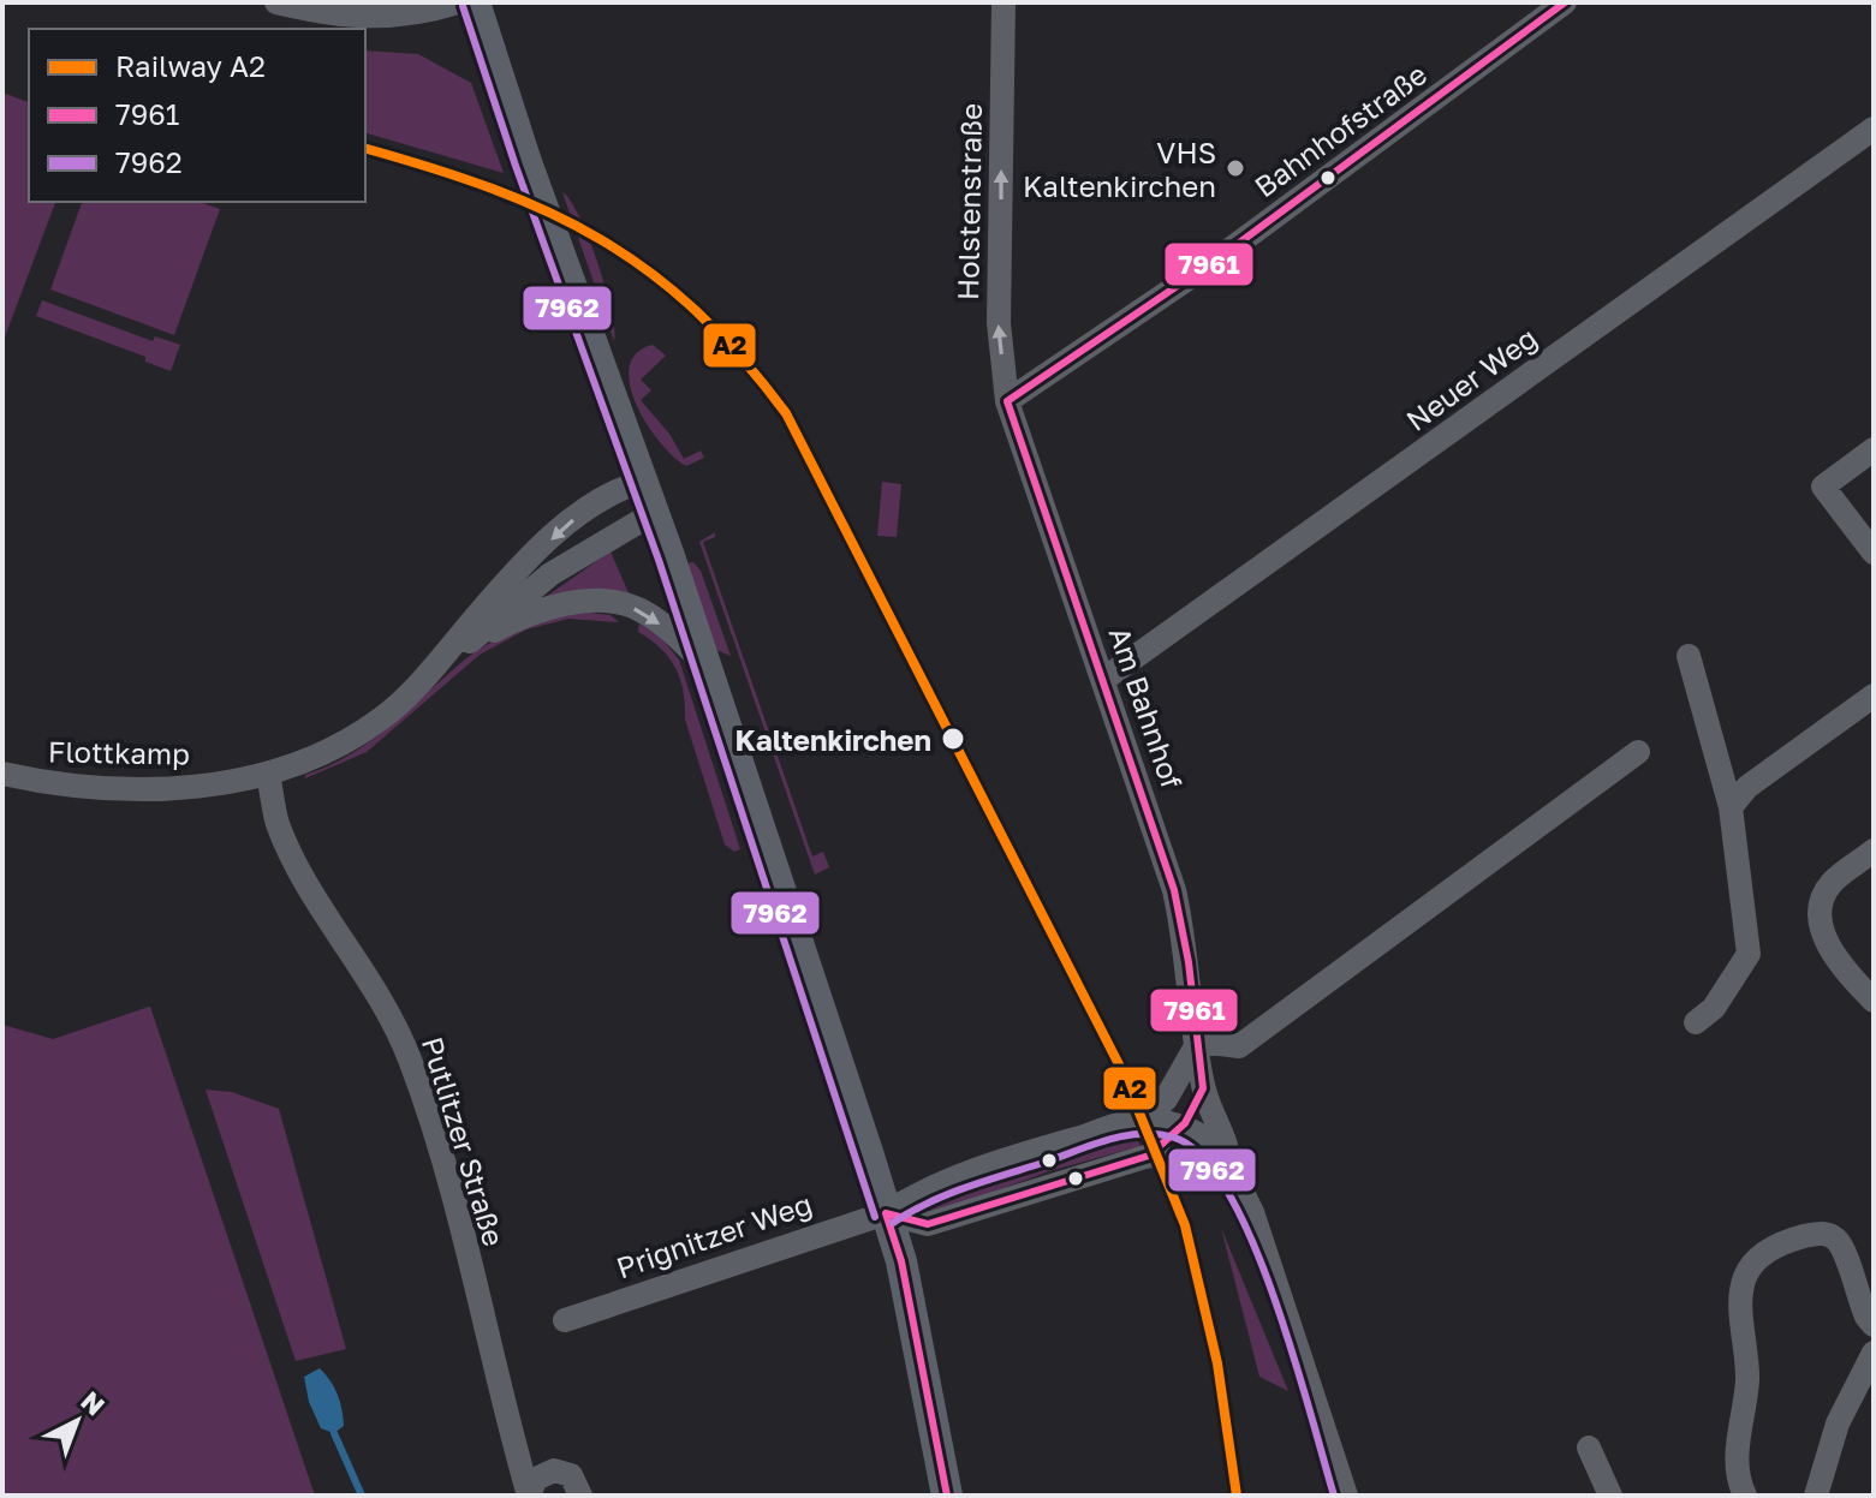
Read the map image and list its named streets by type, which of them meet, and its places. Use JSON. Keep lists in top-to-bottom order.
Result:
{
  "streets": {
    "street": [
      "Bahnhofstraße",
      "Holstenstraße",
      "Neuer Weg",
      "Am Bahnhof",
      "Flottkamp",
      "Putlitzer Straße",
      "Prignitzer Weg"
    ]
  },
  "crossings": [
    ["Bahnhofstraße", "Holstenstraße"],
    ["Bahnhofstraße", "Am Bahnhof"],
    ["Holstenstraße", "Am Bahnhof"],
    ["Neuer Weg", "Am Bahnhof"],
    ["Flottkamp", "Putlitzer Straße"]
  ],
  "one_way": ["Holstenstraße"],
  "places": ["VHS Kaltenkirchen", "Kaltenkirchen"],
  "lines": ["transit line 7961", "transit line 7962", "rail line A2"],
  "legend": ["Railway A2", "7961", "7962"],
  "north": "top right"
}
